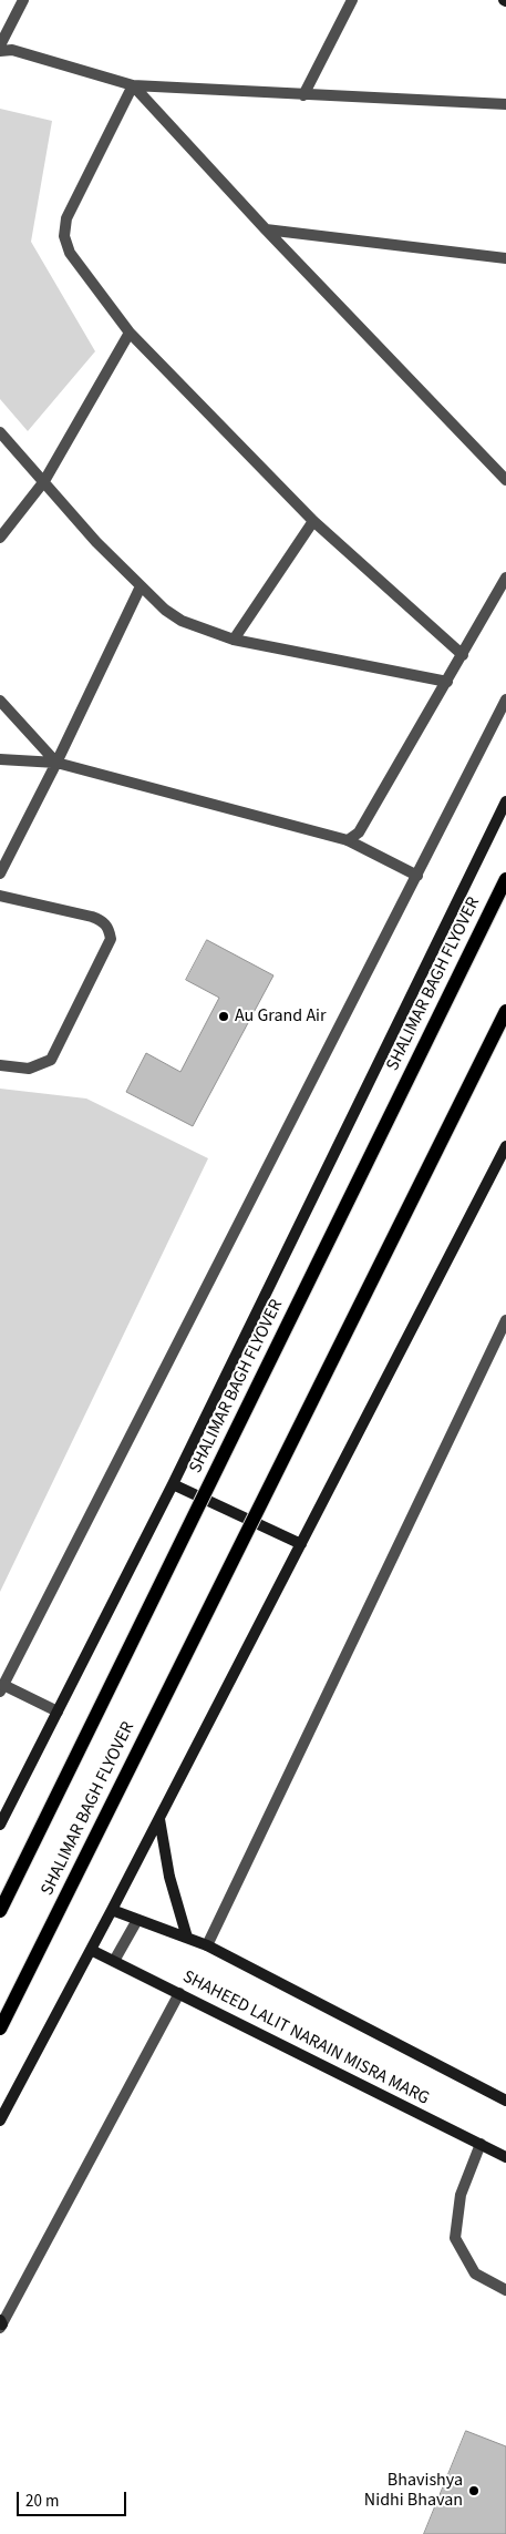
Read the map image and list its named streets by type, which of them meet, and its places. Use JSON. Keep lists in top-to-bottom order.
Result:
{
  "streets": {
    "main road": ["SHALIMAR BAGH FLYOVER"],
    "street": ["SHAHEED LALIT NARAIN MISRA MARG"]
  },
  "places": ["Au Grand Air", "Bhavishya Nidhi Bhavan"],
  "scale_bar": "20 m"
}
